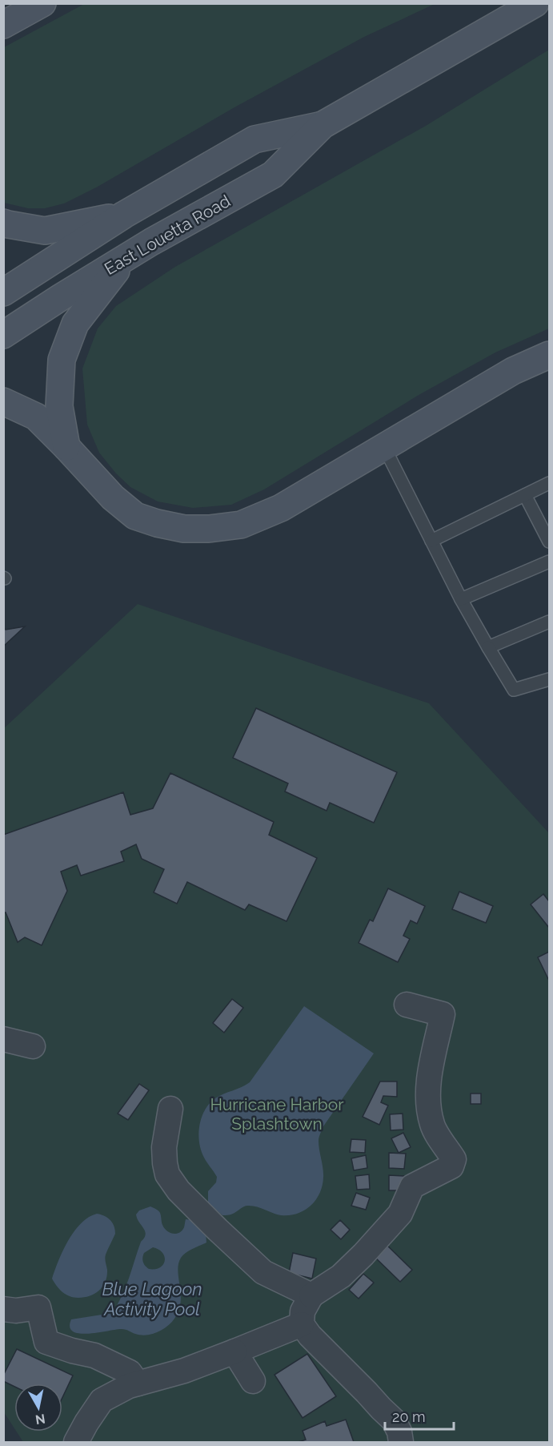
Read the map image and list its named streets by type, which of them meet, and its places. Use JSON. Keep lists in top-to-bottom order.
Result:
{
  "streets": {
    "main road": ["East Louetta Road"]
  },
  "water": ["Blue Lagoon Activity Pool"],
  "parks": ["Hurricane Harbor Splashtown"],
  "scale_bar": "20 m",
  "north": "bottom"
}
